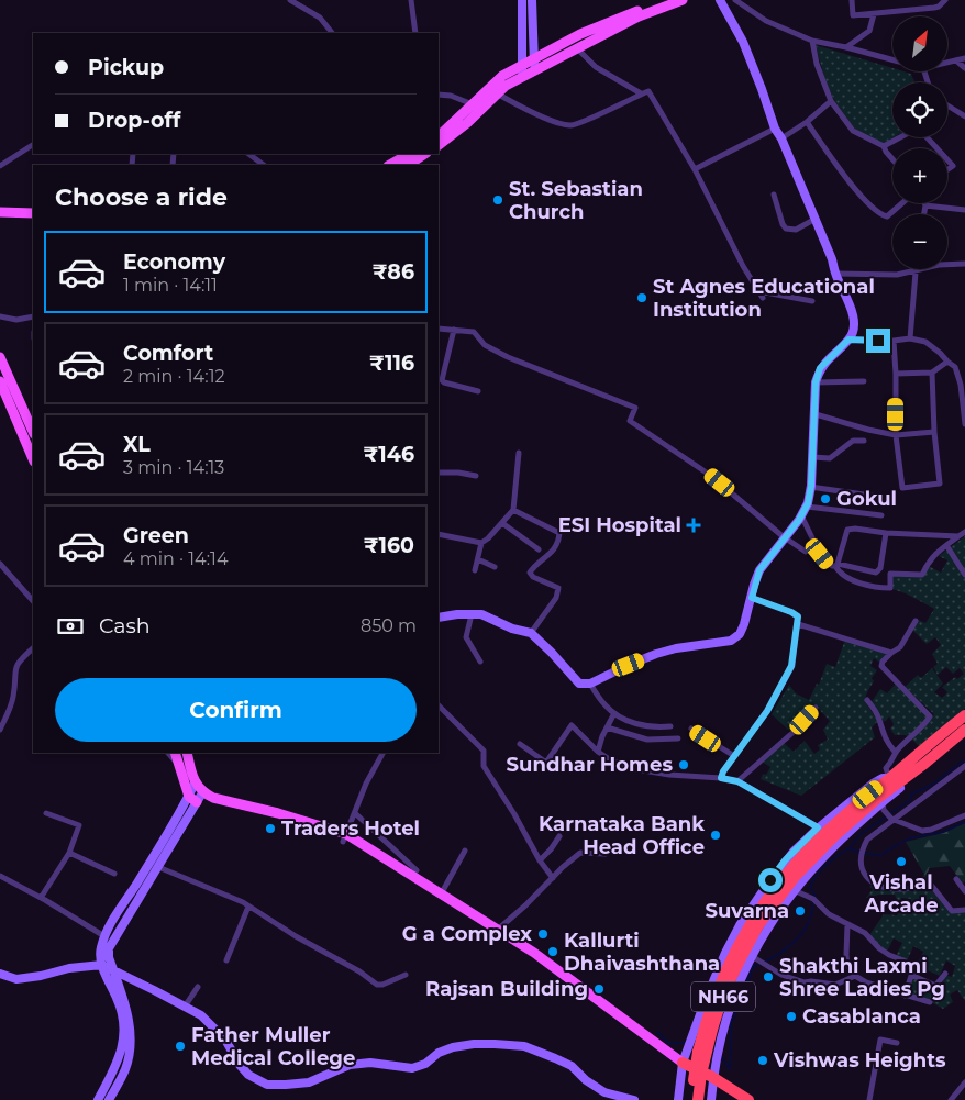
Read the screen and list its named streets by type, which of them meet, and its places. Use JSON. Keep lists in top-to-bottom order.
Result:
{
  "streets": {
    "highway": ["NH66"]
  },
  "places": {
    "other": [
      "St. Sebastian Church",
      "St Agnes Educational Institution",
      "Gokul",
      "Sundhar Homes",
      "Traders Hotel",
      "Karnataka Bank Head Office",
      "Vishal Arcade",
      "Suvarna",
      "G a Complex",
      "Kallurti Dhaivashthana",
      "Shakthi Laxmi Shree Ladies Pg",
      "Rajsan Building",
      "Casablanca",
      "Father Muller Medical College",
      "Vishwas Heights"
    ],
    "health": ["ESI Hospital"]
  },
  "north": "top right",
  "page": {
    "map_buttons": ["+", "−"],
    "banner": ["Pickup", "Drop-off"],
    "heading": "Choose a ride",
    "list": [
      {
        "name": "Economy",
        "note": "1 min · 14:11",
        "value": "₹86"
      },
      {
        "name": "Comfort",
        "note": "2 min · 14:12",
        "value": "₹116"
      },
      {
        "name": "XL",
        "note": "3 min · 14:13",
        "value": "₹146"
      },
      {
        "name": "Green",
        "note": "4 min · 14:14",
        "value": "₹160"
      }
    ],
    "pay": ["Cash", "850 m"],
    "buttons": "Confirm"
  }
}
